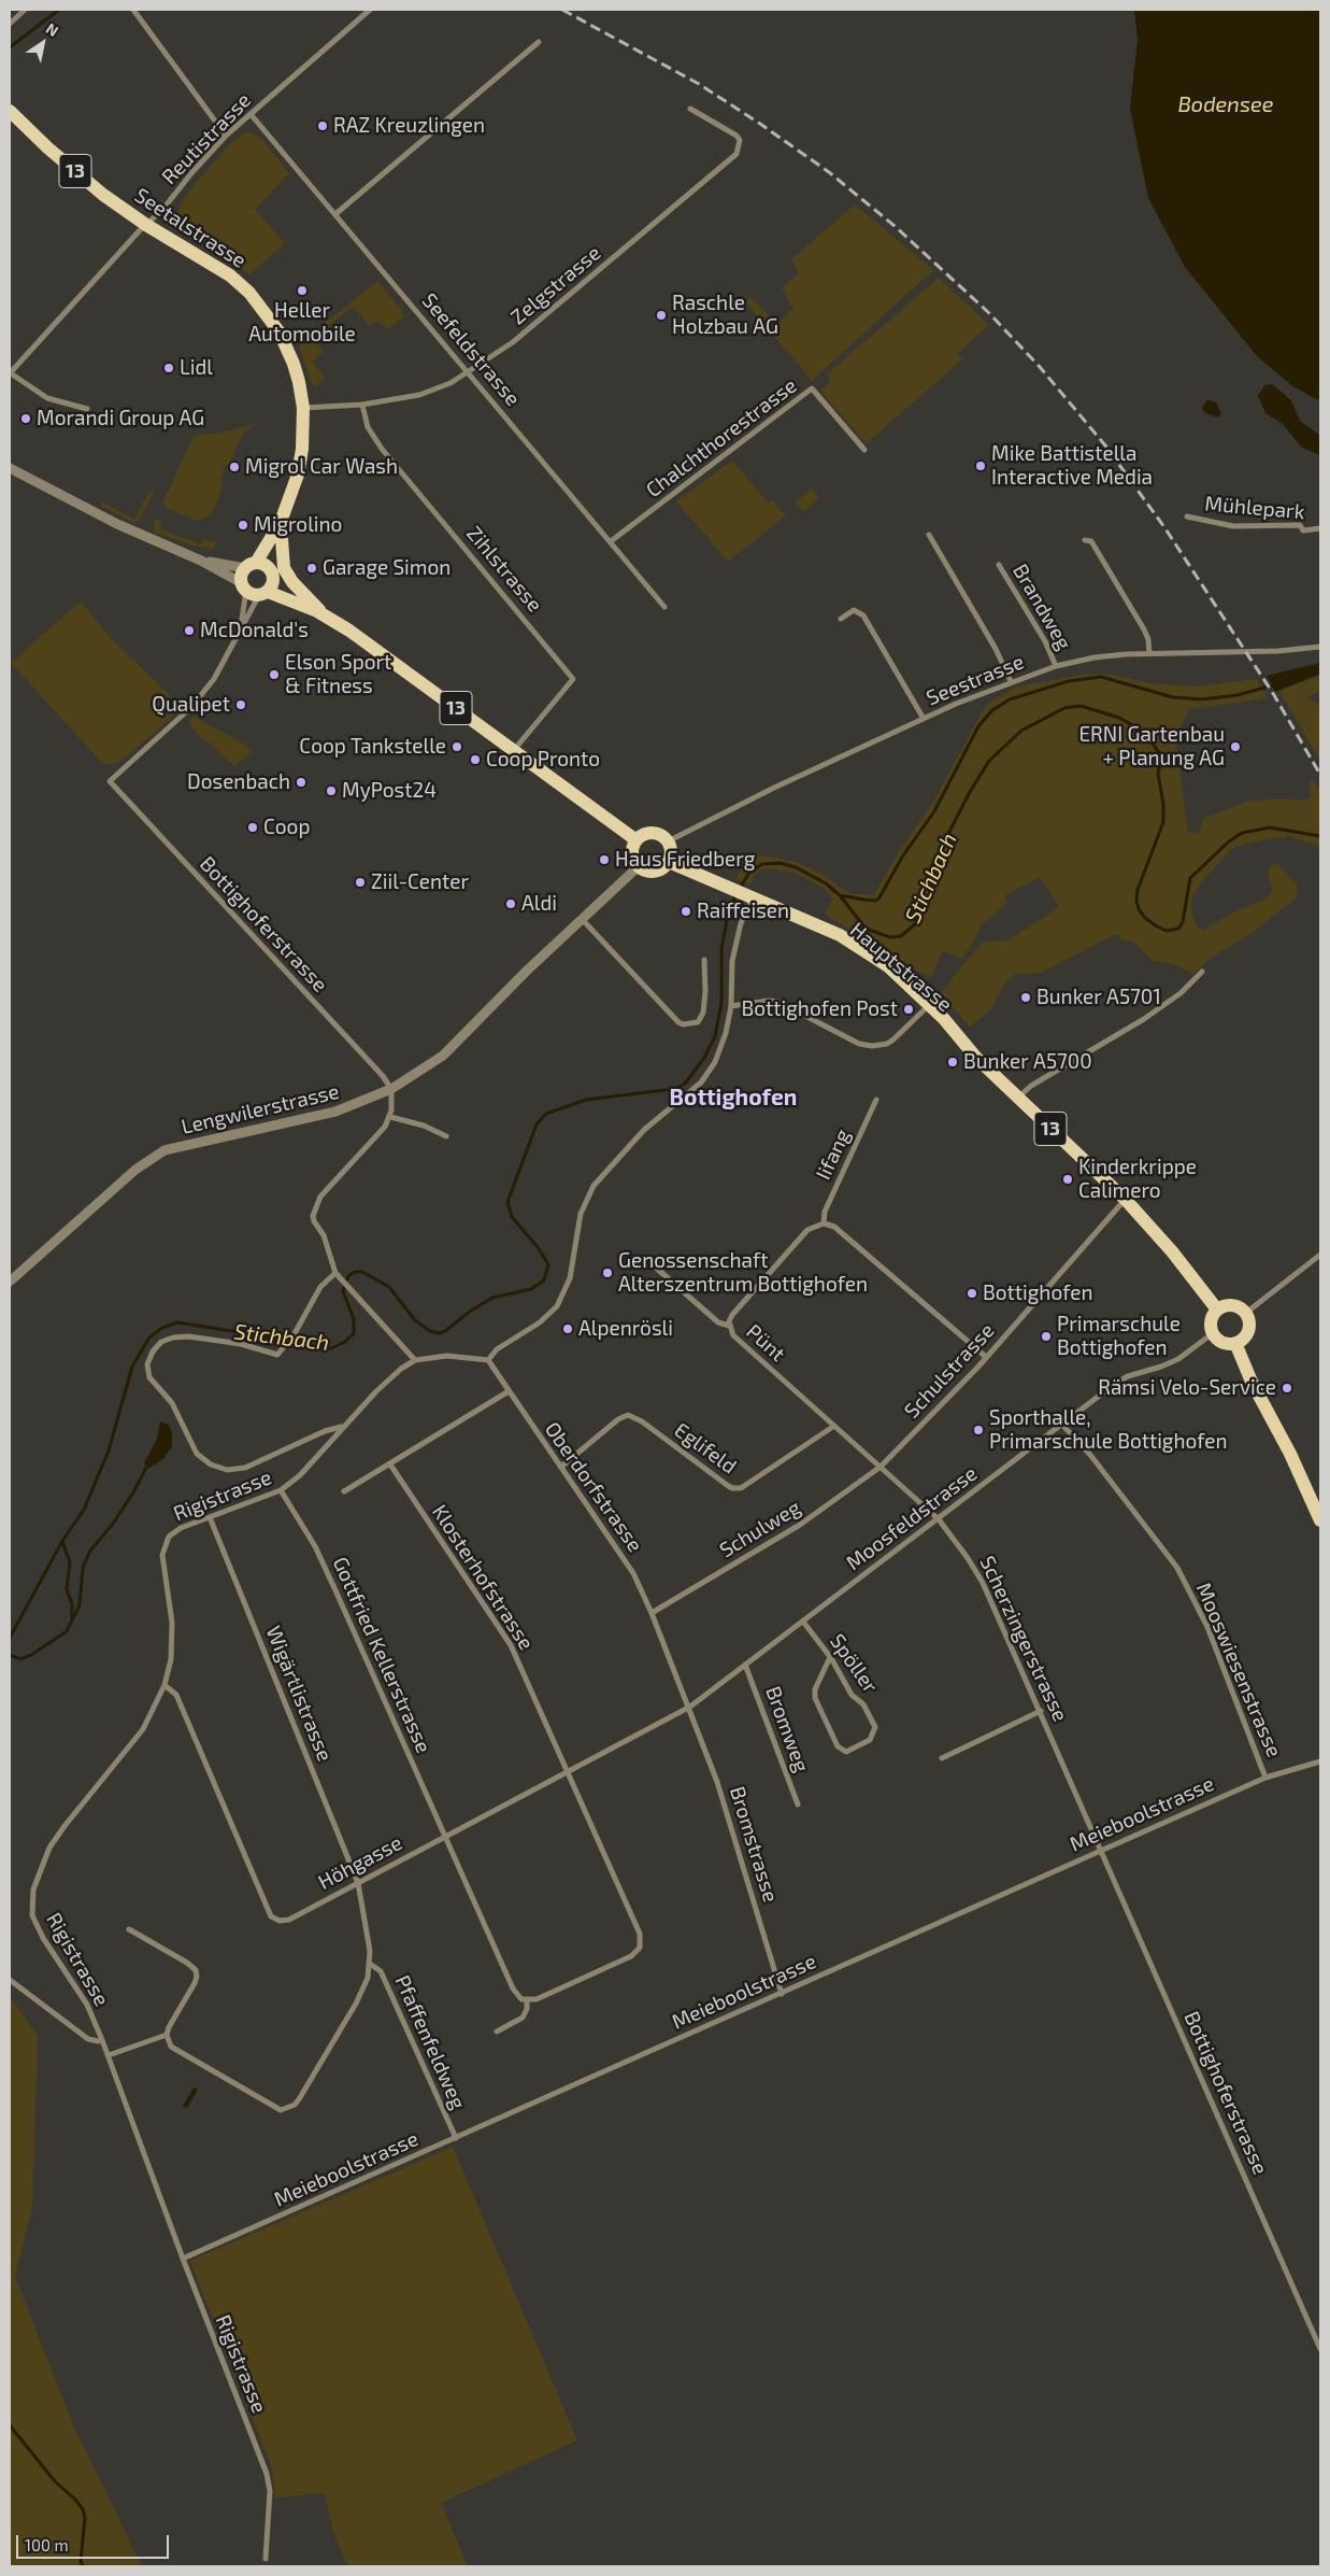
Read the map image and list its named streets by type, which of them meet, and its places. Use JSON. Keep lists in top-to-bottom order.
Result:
{
  "streets": {
    "main road": ["13", "Seetalstrasse", "Hauptstrasse"],
    "street": [
      "Reutistrasse",
      "Zelgstrasse",
      "Seefeldstrasse",
      "Chalchthorestrasse",
      "Mühlepark",
      "Zihlstrasse",
      "Brandweg",
      "Seestrasse",
      "Bottighoferstrasse",
      "Lengwilerstrasse",
      "Iifang",
      "Pünt",
      "Schulstrasse",
      "Eglifeld",
      "Oberdorfstrasse",
      "Rigistrasse",
      "Moosfeldstrasse",
      "Schulweg",
      "Klosterhofstrasse",
      "Scherzingerstrasse",
      "Gottfried Kellerstrasse",
      "Spöller",
      "Mooswiesenstrasse",
      "Wigärtlistrasse",
      "Bromweg",
      "Meieboolstrasse",
      "Bromstrasse",
      "Höhgasse",
      "Pfaffenfeldweg"
    ]
  },
  "crossings": [
    ["Reutistrasse", "Seetalstrasse"],
    ["Reutistrasse", "Seefeldstrasse"],
    ["13", "Seetalstrasse"],
    ["13", "Zihlstrasse"],
    ["13", "Seestrasse"],
    ["13", "Hauptstrasse"],
    ["13", "Lengwilerstrasse"],
    ["Seetalstrasse", "Zelgstrasse"],
    ["Zelgstrasse", "Seefeldstrasse"],
    ["Zelgstrasse", "Zihlstrasse"],
    ["Seefeldstrasse", "Chalchthorestrasse"],
    ["Brandweg", "Seestrasse"],
    ["Seestrasse", "Hauptstrasse"],
    ["Seestrasse", "Lengwilerstrasse"],
    ["Bottighoferstrasse", "Lengwilerstrasse"],
    ["Bottighoferstrasse", "Scherzingerstrasse"],
    ["Bottighoferstrasse", "Meieboolstrasse"],
    ["Hauptstrasse", "Lengwilerstrasse"],
    ["Hauptstrasse", "Schulstrasse"],
    ["Hauptstrasse", "Moosfeldstrasse"],
    ["Iifang", "Pünt"],
    ["Pünt", "Schulstrasse"],
    ["Pünt", "Eglifeld"],
    ["Pünt", "Schulweg"],
    ["Pünt", "Scherzingerstrasse"],
    ["Schulstrasse", "Schulweg"],
    ["Schulstrasse", "Scherzingerstrasse"],
    ["Eglifeld", "Oberdorfstrasse"],
    ["Oberdorfstrasse", "Moosfeldstrasse"],
    ["Oberdorfstrasse", "Schulweg"],
    ["Oberdorfstrasse", "Bromstrasse"],
    ["Oberdorfstrasse", "Höhgasse"],
    ["Rigistrasse", "Gottfried Kellerstrasse"],
    ["Rigistrasse", "Wigärtlistrasse"],
    ["Rigistrasse", "Meieboolstrasse"],
    ["Rigistrasse", "Höhgasse"],
    ["Moosfeldstrasse", "Scherzingerstrasse"],
    ["Moosfeldstrasse", "Spöller"],
    ["Moosfeldstrasse", "Mooswiesenstrasse"],
    ["Moosfeldstrasse", "Bromweg"],
    ["Moosfeldstrasse", "Bromstrasse"],
    ["Moosfeldstrasse", "Höhgasse"],
    ["Schulweg", "Scherzingerstrasse"],
    ["Klosterhofstrasse", "Gottfried Kellerstrasse"],
    ["Klosterhofstrasse", "Höhgasse"],
    ["Scherzingerstrasse", "Meieboolstrasse"],
    ["Gottfried Kellerstrasse", "Höhgasse"],
    ["Mooswiesenstrasse", "Meieboolstrasse"],
    ["Wigärtlistrasse", "Höhgasse"],
    ["Wigärtlistrasse", "Pfaffenfeldweg"],
    ["Meieboolstrasse", "Bromstrasse"],
    ["Meieboolstrasse", "Pfaffenfeldweg"],
    ["Bromstrasse", "Höhgasse"]
  ],
  "districts": ["Bottighofen"],
  "water": ["Bodensee", "Stichbach"],
  "places": [
    "RAZ Kreuzlingen",
    "Heller Automobile",
    "Raschle Holzbau AG",
    "Lidl",
    "Morandi Group AG",
    "Mike Battistella Interactive Media",
    "Migrol Car Wash",
    "Migrolino",
    "Garage Simon",
    "McDonald's",
    "Elson Sport & Fitness",
    "Qualipet",
    "Coop Tankstelle",
    "ERNI Gartenbau + Planung AG",
    "Coop Pronto",
    "Dosenbach",
    "MyPost24",
    "Coop",
    "Haus Friedberg",
    "Ziil-Center",
    "Aldi",
    "Raiffeisen",
    "Bunker A5701",
    "Bottighofen Post",
    "Bunker A5700",
    "Kinderkrippe Calimero",
    "Genossenschaft Alterszentrum Bottighofen",
    "Bottighofen",
    "Alpenrösli",
    "Primarschule Bottighofen",
    "Rämsi Velo-Service",
    "Sporthalle, Primarschule Bottighofen"
  ],
  "scale_bar": "100 m",
  "north": "top right"
}
